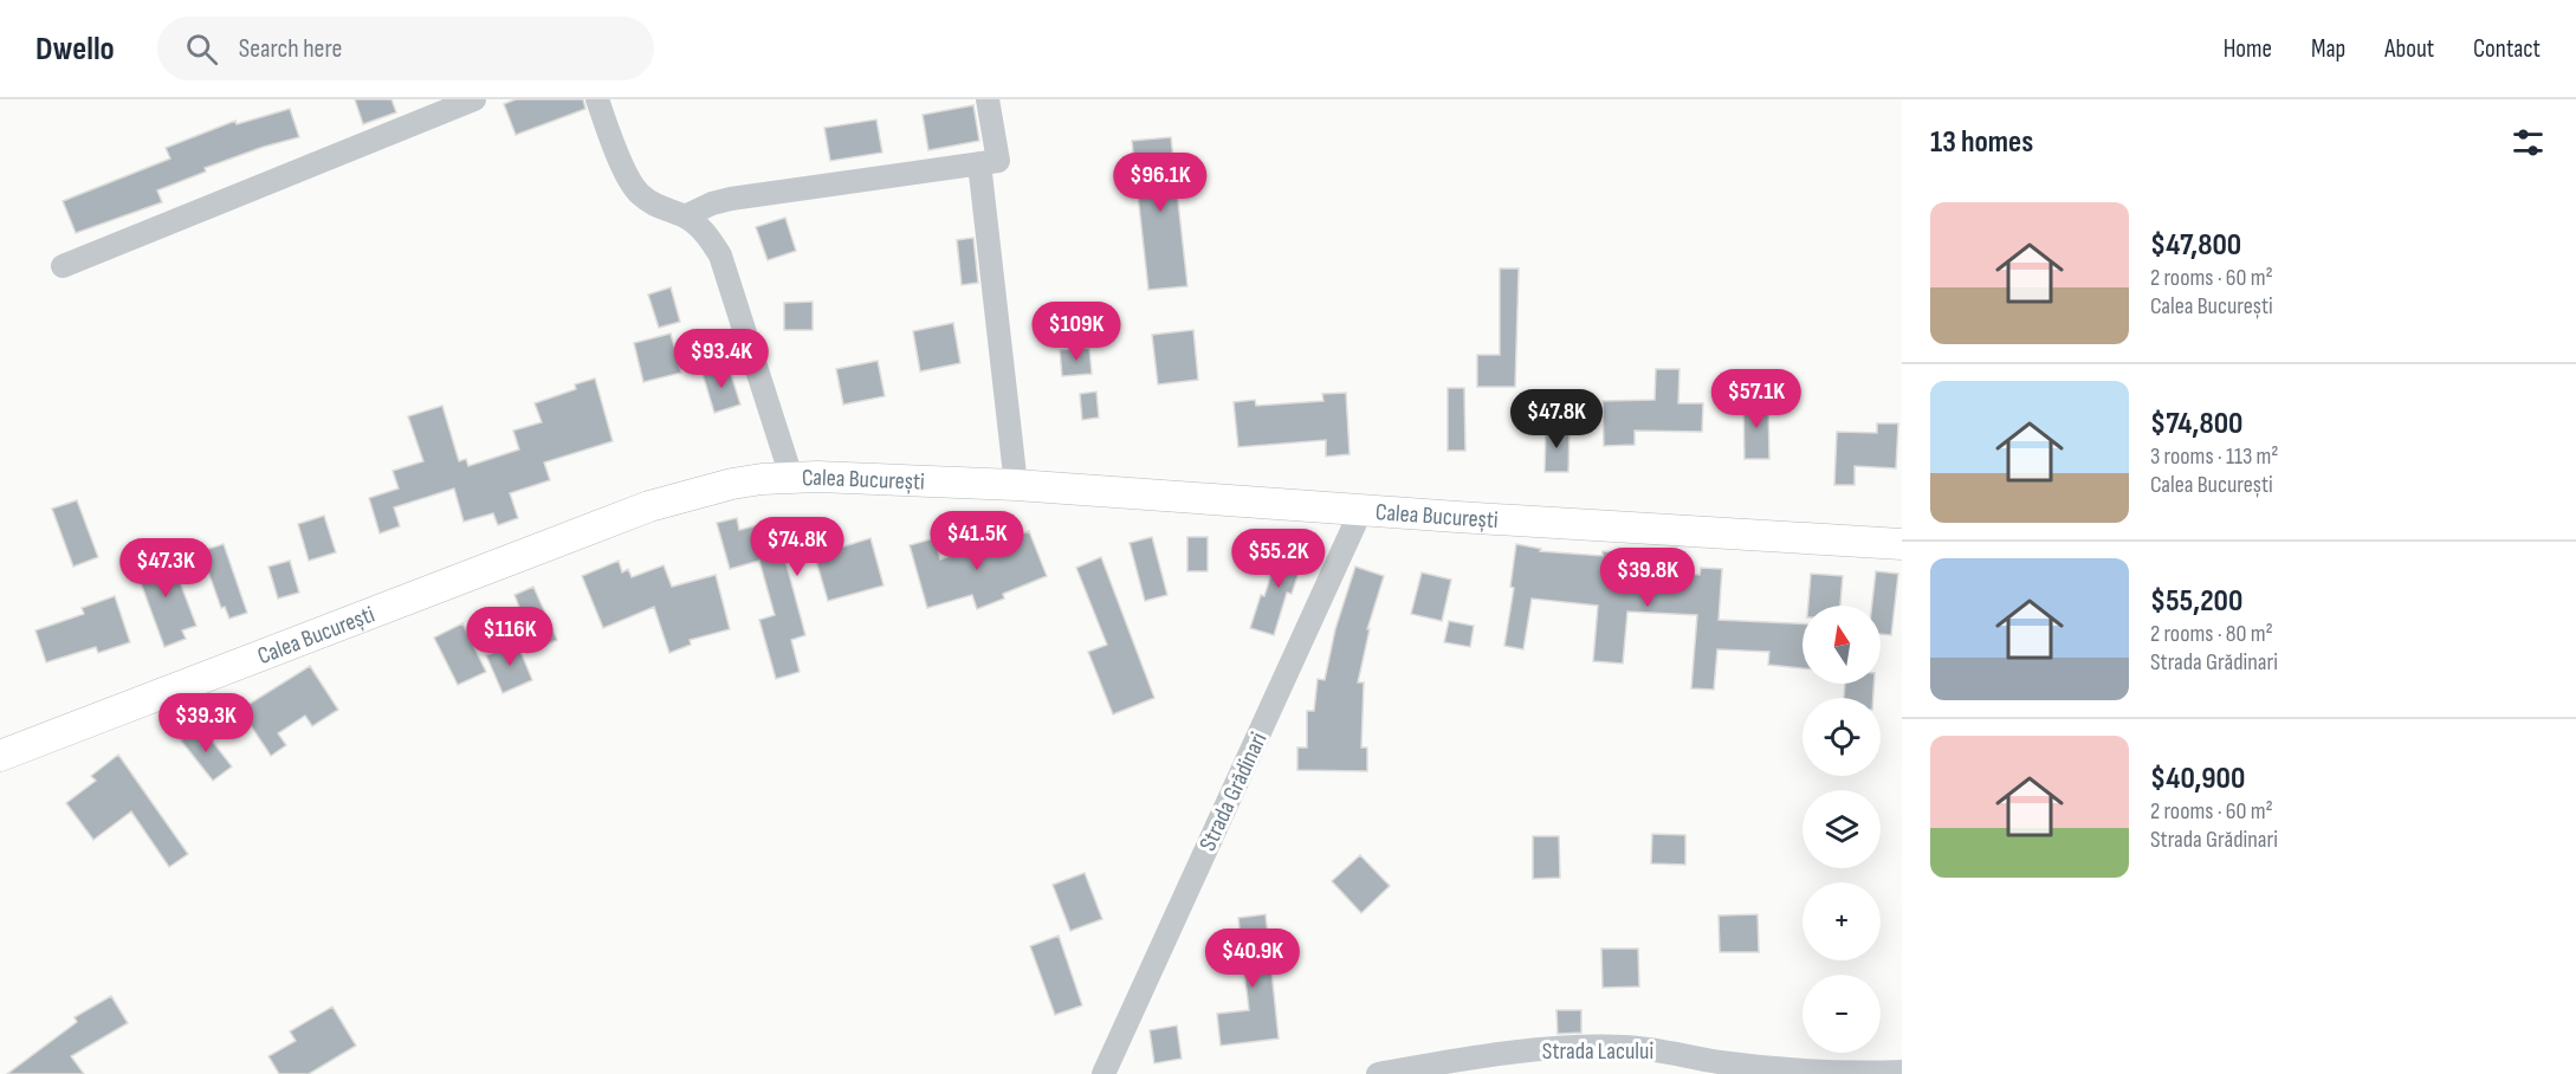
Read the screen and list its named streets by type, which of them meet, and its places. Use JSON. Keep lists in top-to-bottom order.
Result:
{
  "streets": {
    "main road": ["Calea București"],
    "street": ["Strada Grădinari", "Strada Lacului"]
  },
  "crossings": [
    ["Calea București", "Strada Grădinari"]
  ],
  "north": "top",
  "page": {
    "header": "Dwello",
    "search": "Search here",
    "nav": [
      "Home",
      "Map",
      "About",
      "Contact"
    ],
    "heading": "13 homes",
    "price": [
      "$96.1K",
      "$109K",
      "$93.4K",
      "$57.1K",
      "$47.8K",
      "$41.5K",
      "$74.8K",
      "$55.2K",
      "$47.3K",
      "$39.8K",
      "$116K",
      "$39.3K",
      "$40.9K"
    ],
    "list": [
      {
        "name": "$47,800",
        "note": "2 rooms · 60 m² · Calea București"
      },
      {
        "name": "$74,800",
        "note": "3 rooms · 113 m² · Calea București"
      },
      {
        "name": "$55,200",
        "note": "2 rooms · 80 m² · Strada Grădinari"
      },
      {
        "name": "$40,900",
        "note": "2 rooms · 60 m² · Strada Grădinari"
      }
    ],
    "map_buttons": ["+", "−"]
  }
}
